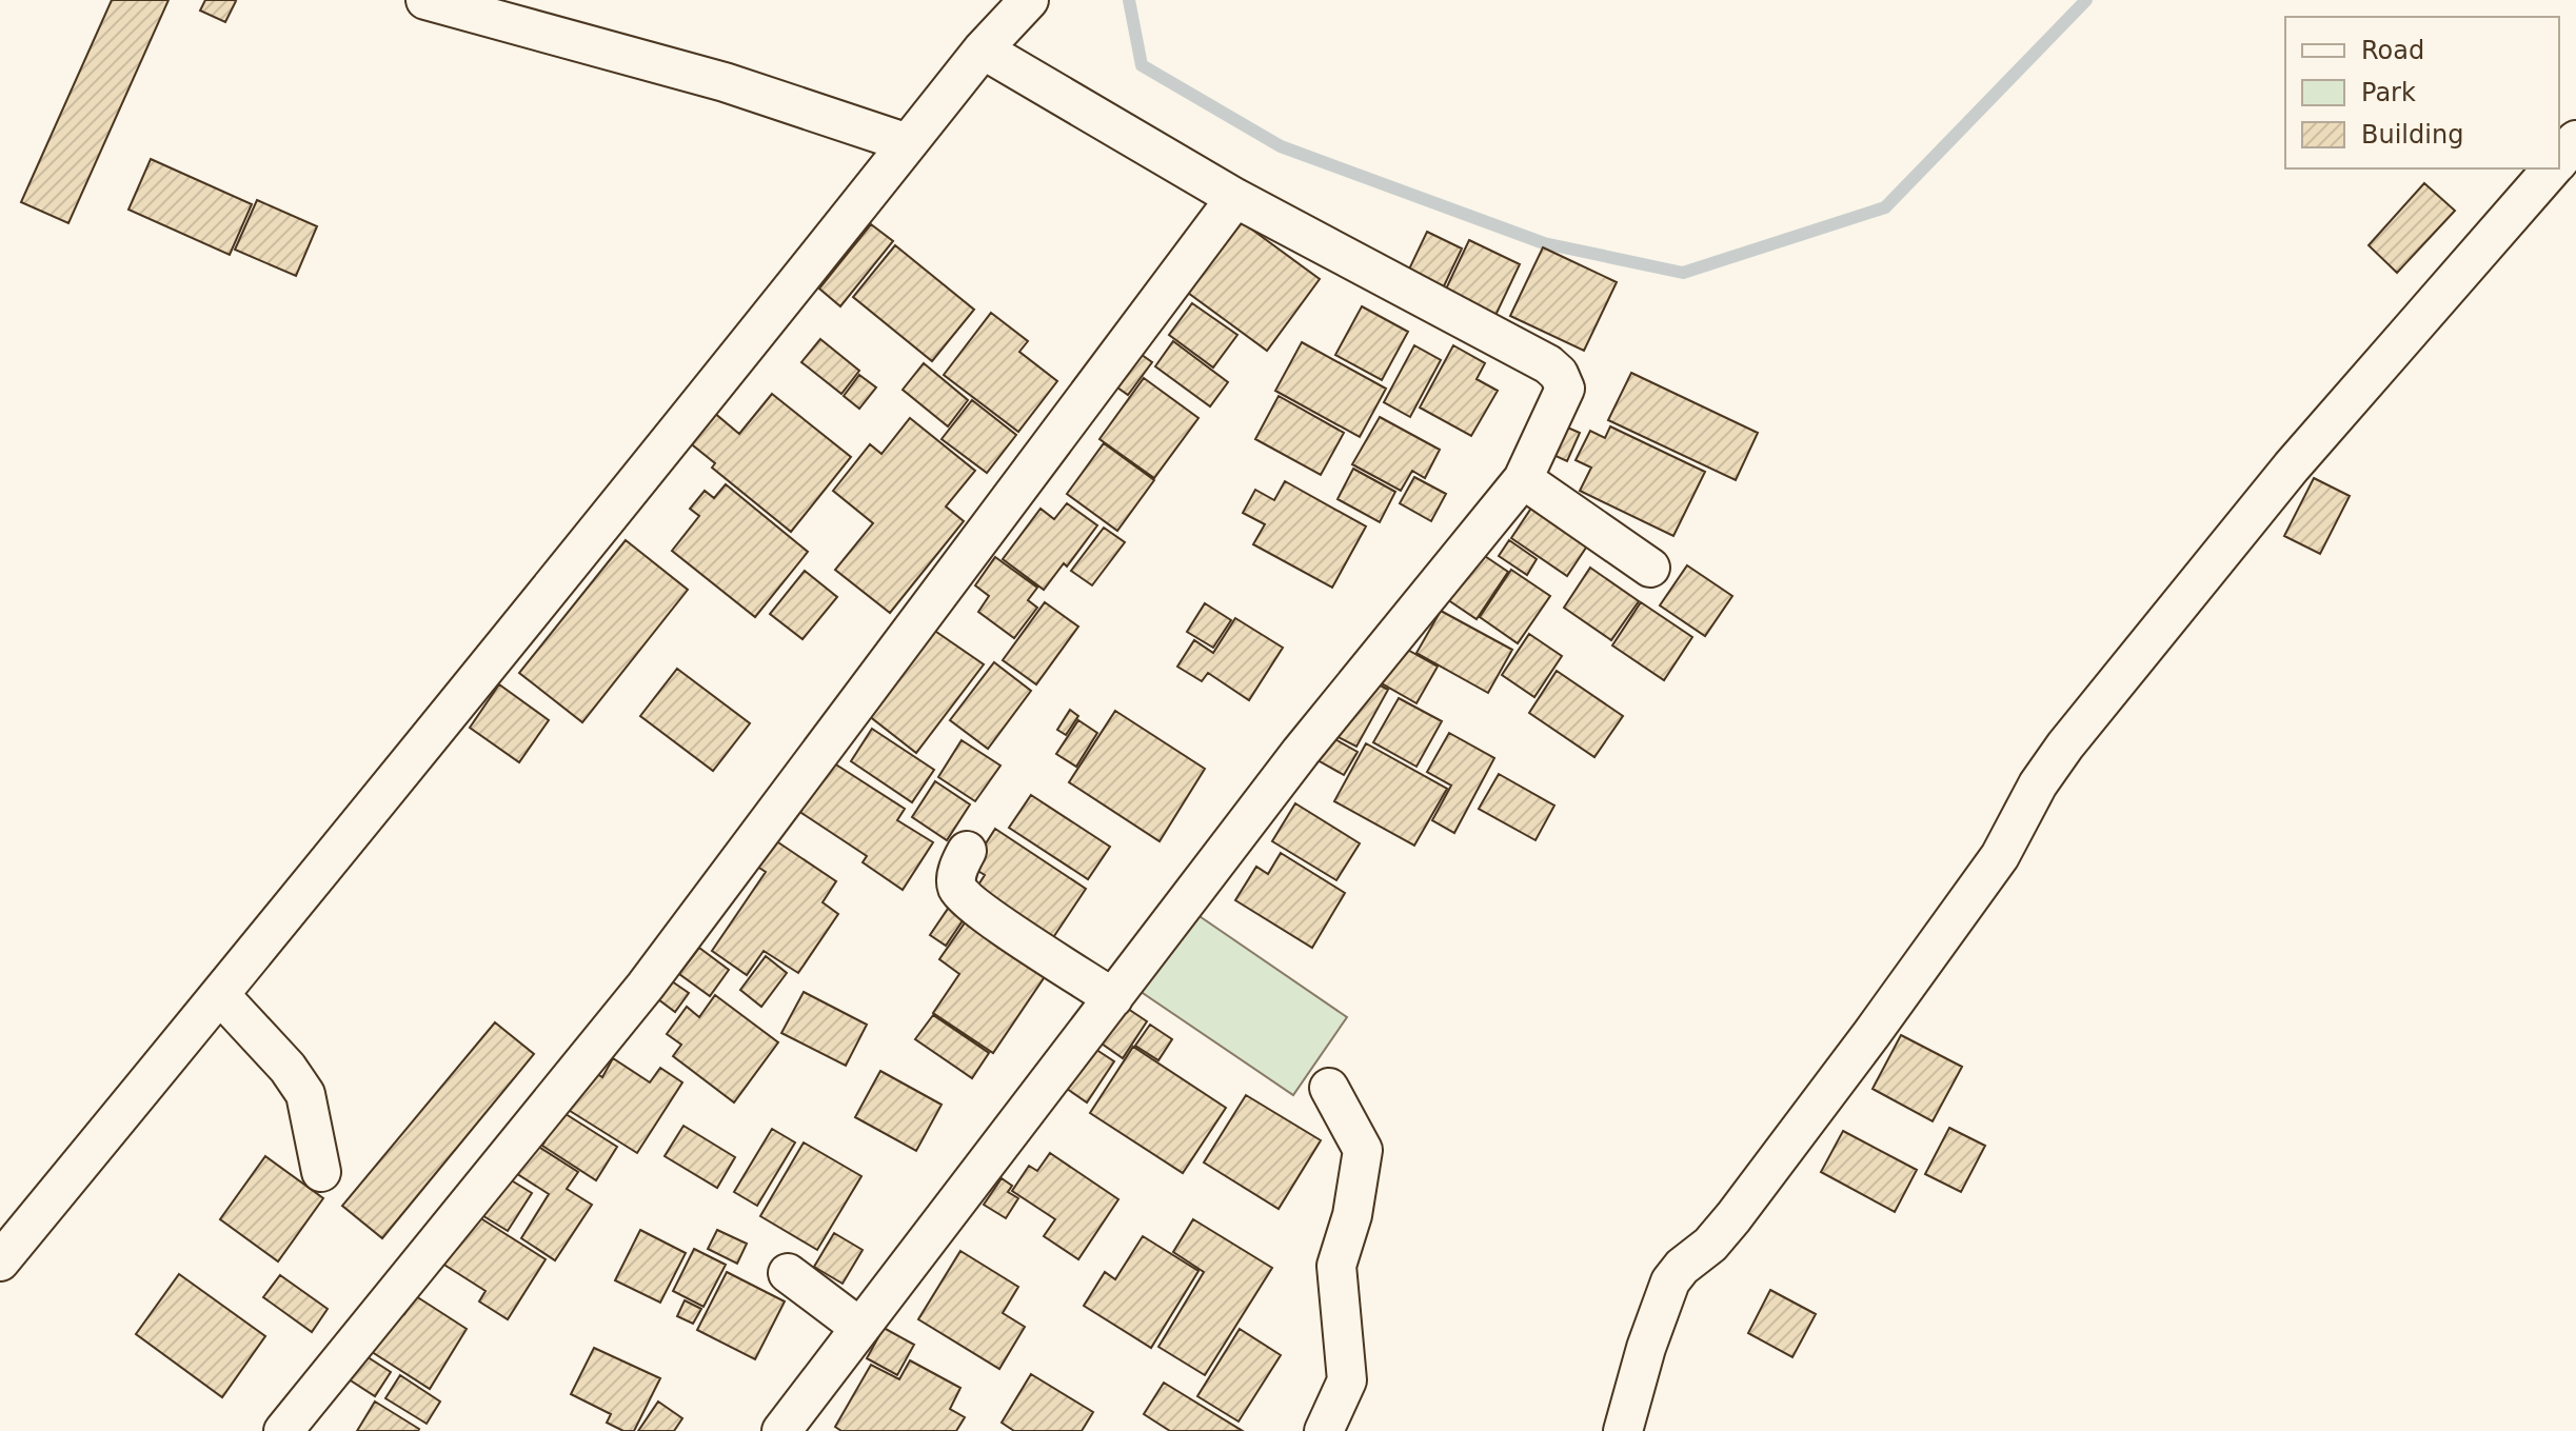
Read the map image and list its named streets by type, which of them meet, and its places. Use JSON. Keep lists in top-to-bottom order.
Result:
{
  "legend": ["Road", "Park", "Building"]
}
